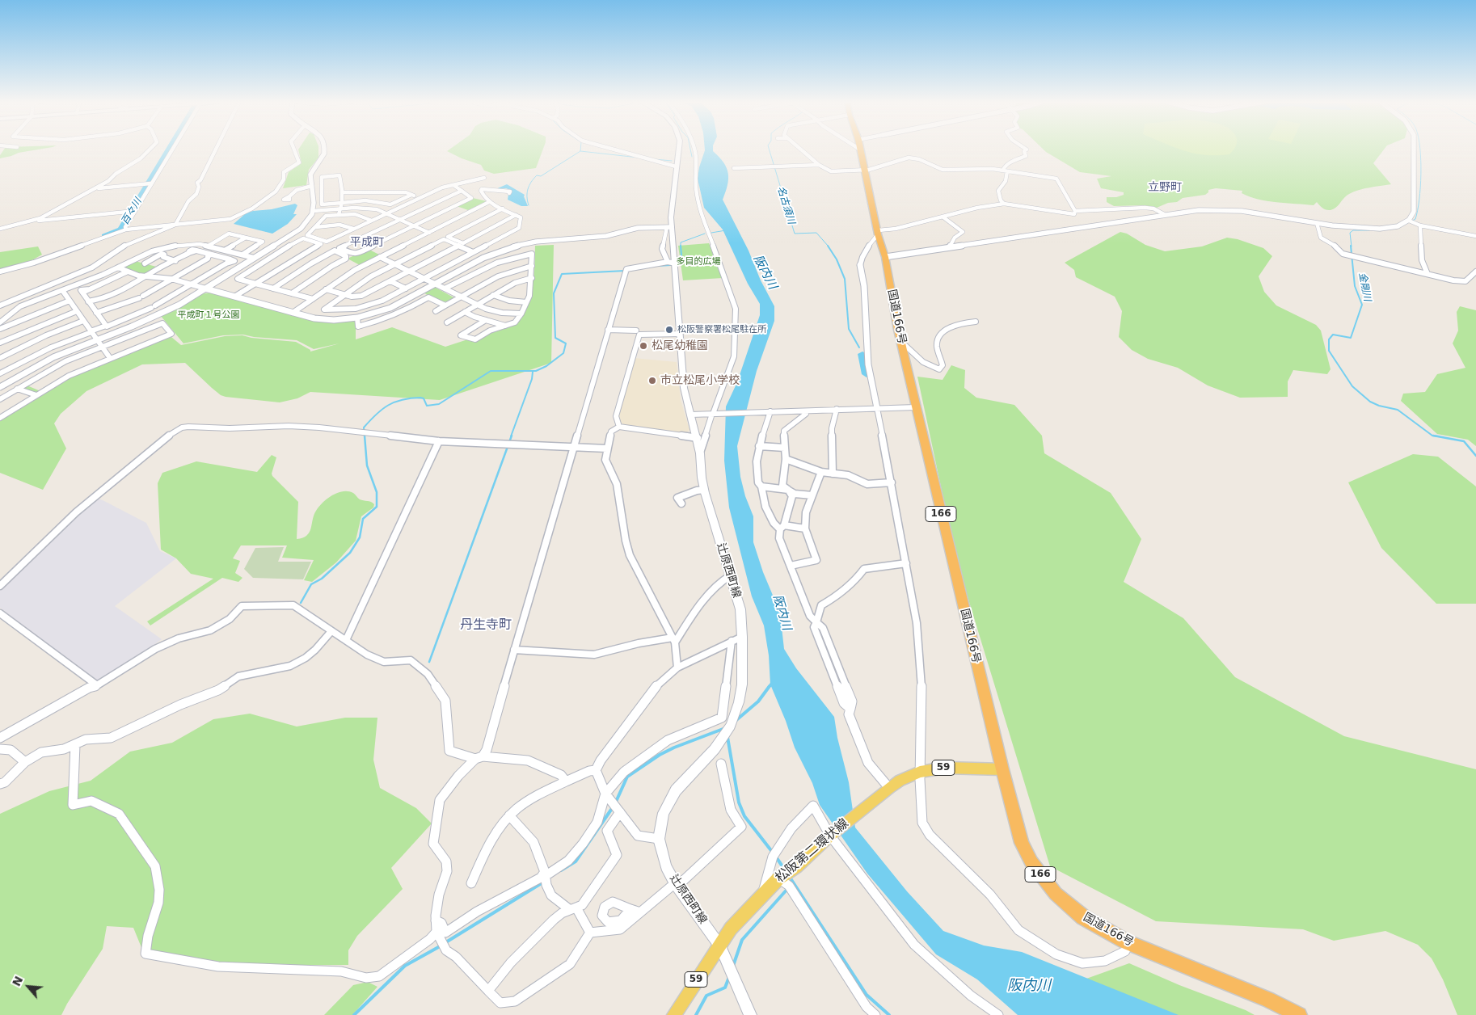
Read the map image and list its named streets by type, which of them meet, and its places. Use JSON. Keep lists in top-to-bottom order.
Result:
{
  "streets": {
    "highway": ["国道166号", "166"],
    "main road": ["辻原西町線", "59", "松阪第二環状線"]
  },
  "crossings": [
    ["国道166号", "松阪第二環状線"],
    ["辻原西町線", "松阪第二環状線"]
  ],
  "districts": ["立野町", "平成町", "丹生寺町"],
  "water": [
    "名古須川",
    "百々川",
    "阪内川",
    "金剛川"
  ],
  "parks": ["多目的広場", "平成町１号公園"],
  "places": ["松阪警察署松尾駐在所", "松尾幼稚園", "市立松尾小学校"],
  "north": "top left"
}
